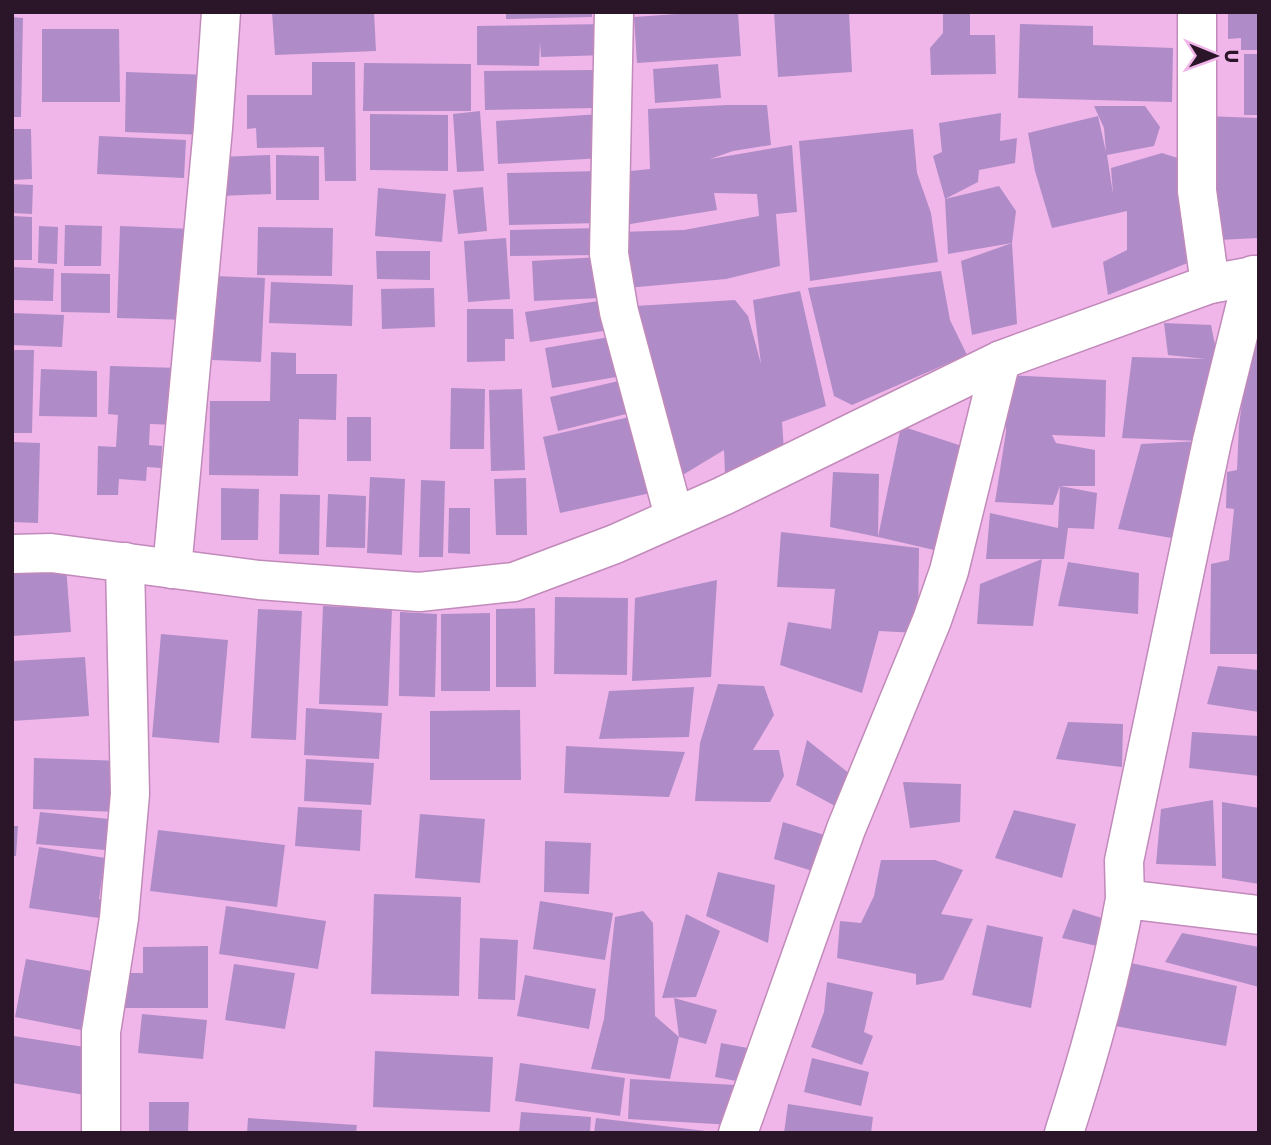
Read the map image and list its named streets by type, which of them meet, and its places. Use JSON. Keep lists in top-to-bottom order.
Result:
{
  "north": "right"
}
